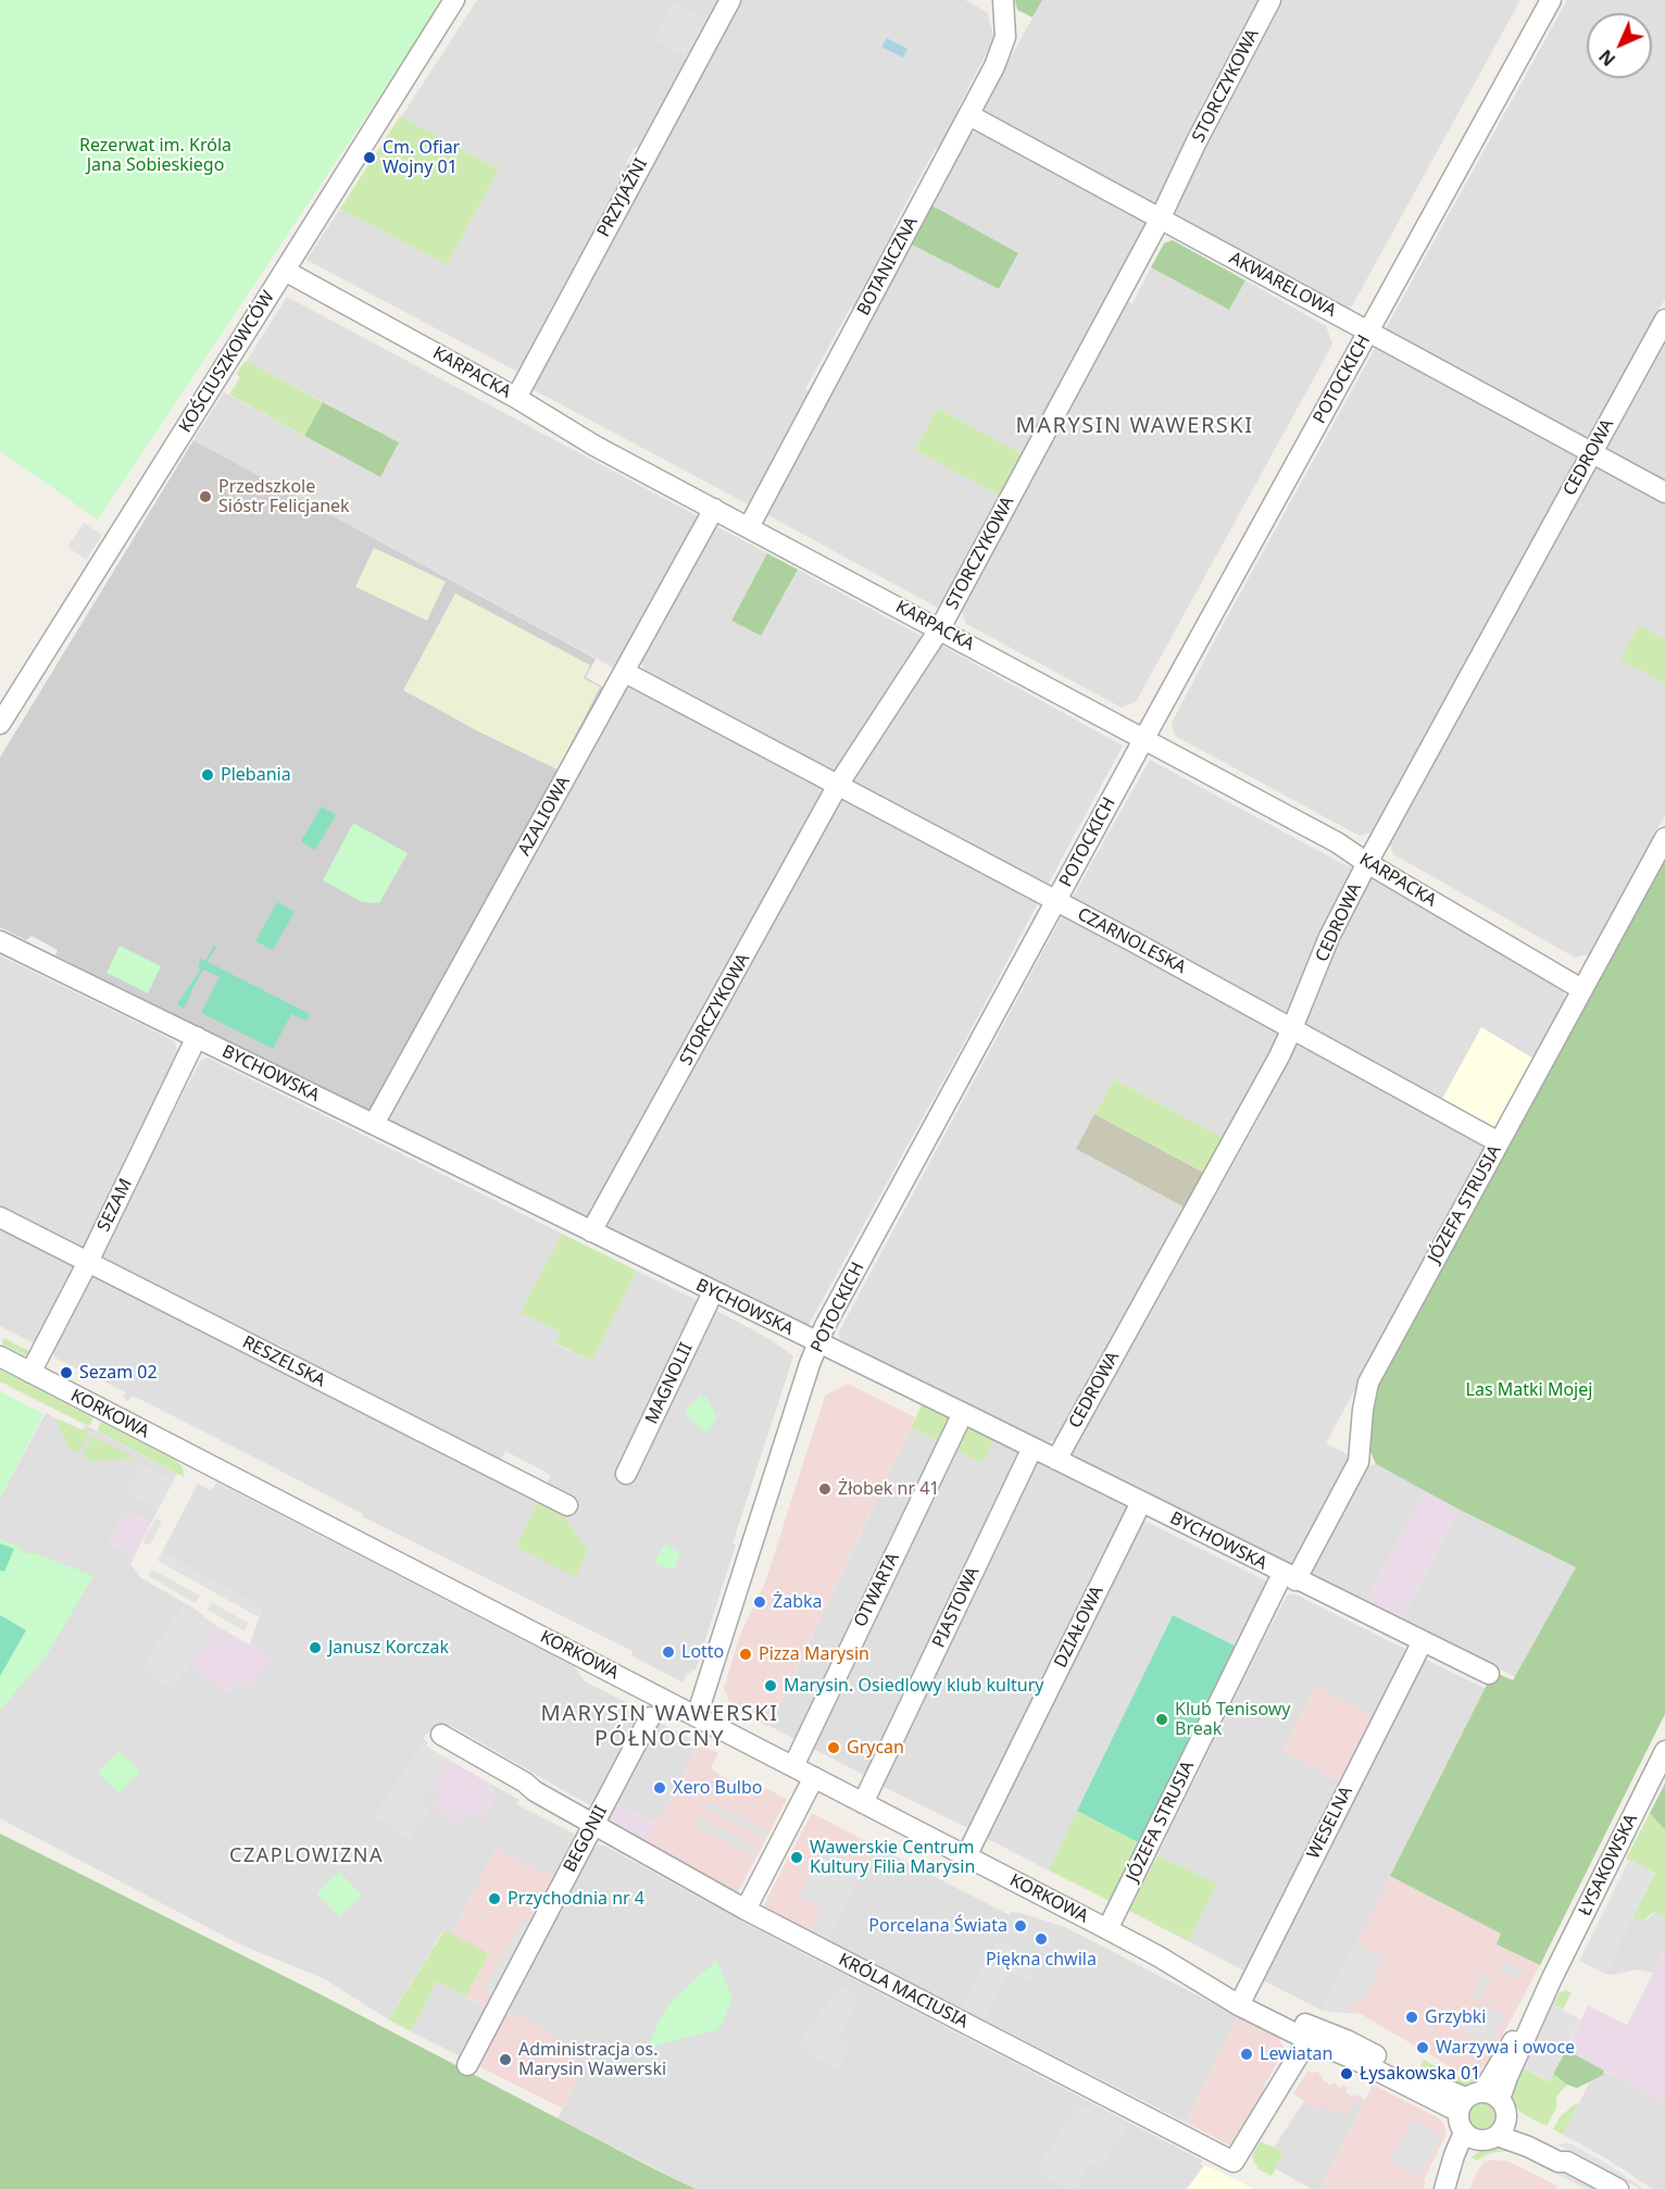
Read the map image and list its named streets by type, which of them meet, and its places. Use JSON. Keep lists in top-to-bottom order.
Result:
{
  "streets": {
    "street": [
      "STORCZYKOWA",
      "PRZYJAŹNI",
      "BOTANICZNA",
      "AKWARELOWA",
      "KOŚCIUSZKOWCÓW",
      "KARPACKA",
      "POTOCKICH",
      "CEDROWA",
      "AZALIOWA",
      "CZARNOLESKA",
      "BYCHOWSKA",
      "JÓZEFA STRUSIA",
      "SEZAM",
      "RESZELSKA",
      "MAGNOLII",
      "KORKOWA",
      "OTWARTA",
      "PIASTOWA",
      "DZIAŁOWA",
      "WESELNA",
      "BEGONII",
      "ŁYSAKOWSKA",
      "KRÓLA MACIUSIA"
    ]
  },
  "crossings": [
    ["STORCZYKOWA", "AKWARELOWA"],
    ["STORCZYKOWA", "KARPACKA"],
    ["STORCZYKOWA", "CZARNOLESKA"],
    ["STORCZYKOWA", "BYCHOWSKA"],
    ["PRZYJAŹNI", "KARPACKA"],
    ["BOTANICZNA", "AKWARELOWA"],
    ["BOTANICZNA", "KARPACKA"],
    ["AKWARELOWA", "POTOCKICH"],
    ["AKWARELOWA", "CEDROWA"],
    ["KOŚCIUSZKOWCÓW", "KARPACKA"],
    ["KARPACKA", "POTOCKICH"],
    ["KARPACKA", "CEDROWA"],
    ["KARPACKA", "AZALIOWA"],
    ["KARPACKA", "JÓZEFA STRUSIA"],
    ["POTOCKICH", "CZARNOLESKA"],
    ["POTOCKICH", "BYCHOWSKA"],
    ["POTOCKICH", "KORKOWA"],
    ["CEDROWA", "CZARNOLESKA"],
    ["CEDROWA", "BYCHOWSKA"],
    ["AZALIOWA", "CZARNOLESKA"],
    ["AZALIOWA", "BYCHOWSKA"],
    ["CZARNOLESKA", "JÓZEFA STRUSIA"],
    ["BYCHOWSKA", "JÓZEFA STRUSIA"],
    ["BYCHOWSKA", "SEZAM"],
    ["BYCHOWSKA", "MAGNOLII"],
    ["BYCHOWSKA", "OTWARTA"],
    ["BYCHOWSKA", "PIASTOWA"],
    ["BYCHOWSKA", "DZIAŁOWA"],
    ["BYCHOWSKA", "WESELNA"],
    ["JÓZEFA STRUSIA", "KORKOWA"],
    ["SEZAM", "RESZELSKA"],
    ["SEZAM", "KORKOWA"],
    ["KORKOWA", "OTWARTA"],
    ["KORKOWA", "PIASTOWA"],
    ["KORKOWA", "DZIAŁOWA"],
    ["KORKOWA", "WESELNA"],
    ["KORKOWA", "ŁYSAKOWSKA"],
    ["KORKOWA", "KRÓLA MACIUSIA"],
    ["BEGONII", "KRÓLA MACIUSIA"]
  ],
  "districts": ["MARYSIN WAWERSKI", "MARYSIN WAWERSKI PÓŁNOCNY", "CZAPLOWIZNA"],
  "parks": ["Rezerwat im. Króla Jana Sobieskiego", "Las Matki Mojej"],
  "places": [
    "Cm. Ofiar Wojny 01",
    "Przedszkole Sióstr Felicjanek",
    "Plebania",
    "Sezam 02",
    "Żłobek nr 41",
    "Żabka",
    "Janusz Korczak",
    "Lotto",
    "Pizza Marysin",
    "Marysin. Osiedlowy klub kultury",
    "Klub Tenisowy Break",
    "Grycan",
    "Xero Bulbo",
    "Wawerskie Centrum Kultury Filia Marysin",
    "Przychodnia nr 4",
    "Porcelana Świata",
    "Piękna chwila",
    "Grzybki",
    "Warzywa i owoce",
    "Lewiatan",
    "Administracja os. Marysin Wawerski",
    "Łysakowska 01"
  ],
  "north": "bottom left"
}
